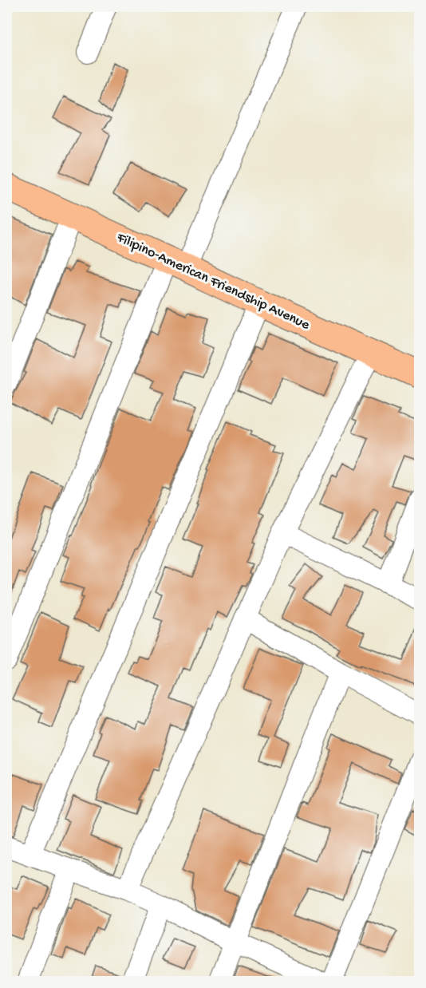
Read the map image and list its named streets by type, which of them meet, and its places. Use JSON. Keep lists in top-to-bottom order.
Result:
{
  "streets": {
    "main road": ["Filipino-American Friendship Avenue"]
  }
}
